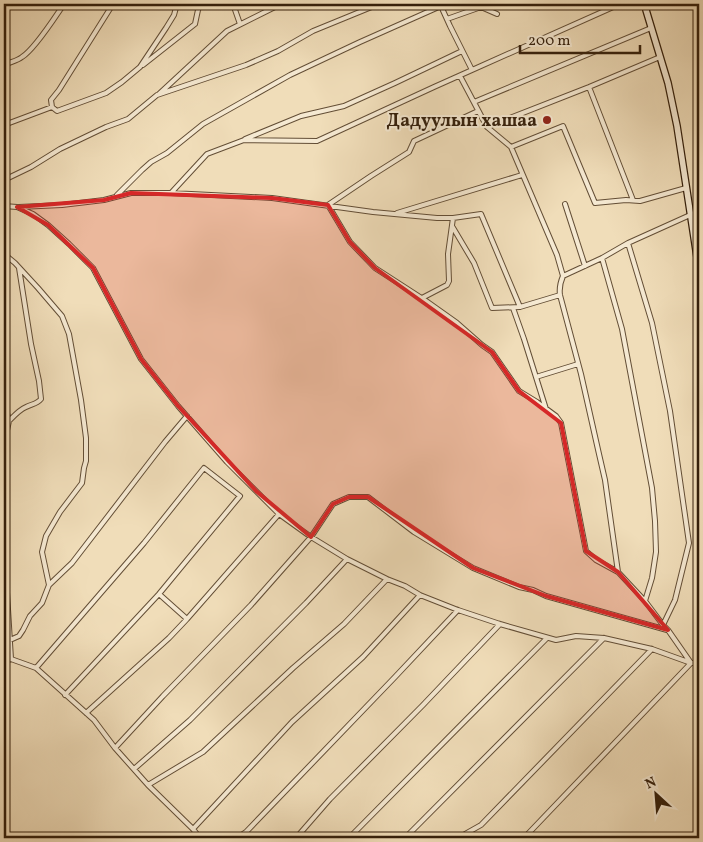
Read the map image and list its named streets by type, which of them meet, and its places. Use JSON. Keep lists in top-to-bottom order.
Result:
{
  "places": ["Дадуулын хашаа"],
  "scale_bar": "200 m",
  "north": "top left"
}
